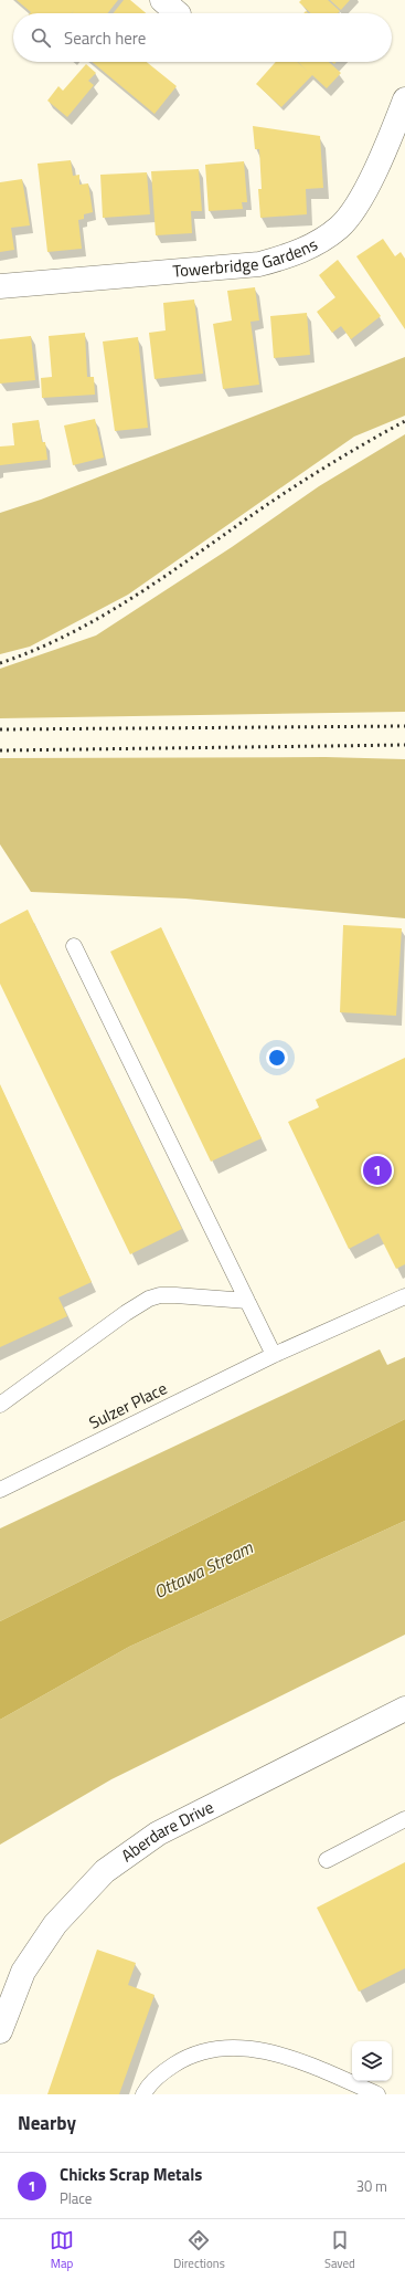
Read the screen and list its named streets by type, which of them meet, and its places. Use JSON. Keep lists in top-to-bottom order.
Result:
{
  "streets": {
    "street": ["Towerbridge Gardens", "Aberdare Drive"],
    "lane": ["Sulzer Place"]
  },
  "water": ["Ottawa Stream"],
  "page": {
    "search": "Search here",
    "pins": "1",
    "heading": "Nearby",
    "list": [
      {
        "mark": "1",
        "name": "Chicks Scrap Metals",
        "note": "Place",
        "value": "30 m"
      }
    ],
    "nav": ["Map", "Directions", "Saved"]
  }
}
